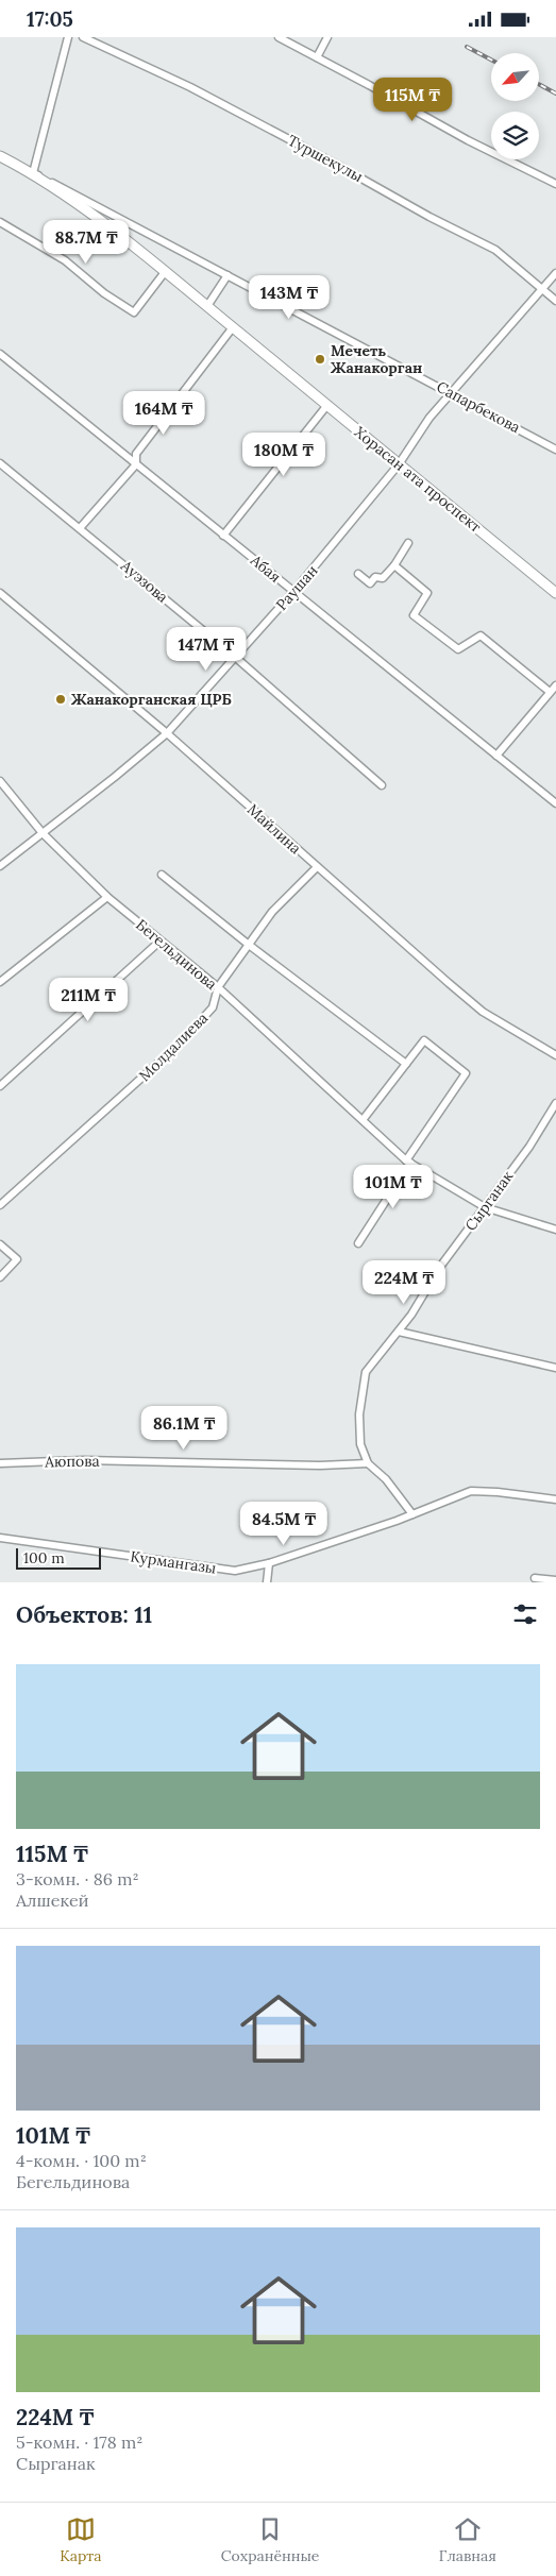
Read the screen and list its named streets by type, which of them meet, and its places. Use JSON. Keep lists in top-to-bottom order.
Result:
{
  "streets": {
    "main road": ["Хорасан ата проспект"],
    "street": [
      "Туршекулы",
      "Сапарбекова",
      "Абая",
      "Ауэзова",
      "Раушан",
      "Майлина",
      "Бегельдинова",
      "Молдалиева",
      "Сырганак",
      "Аюпова",
      "Курмангазы"
    ]
  },
  "crossings": [
    ["Туршекулы", "Раушан"],
    ["Сапарбекова", "Хорасан ата проспект"],
    ["Сапарбекова", "Раушан"],
    ["Хорасан ата проспект", "Раушан"],
    ["Абая", "Раушан"],
    ["Ауэзова", "Раушан"],
    ["Раушан", "Майлина"],
    ["Раушан", "Бегельдинова"],
    ["Майлина", "Молдалиева"],
    ["Бегельдинова", "Молдалиева"],
    ["Бегельдинова", "Сырганак"],
    ["Сырганак", "Аюпова"],
    ["Сырганак", "Курмангазы"]
  ],
  "places": ["Мечеть Жанакорган", "Жанакорганская ЦРБ"],
  "scale_bar": "100 m",
  "north": "bottom left",
  "page": {
    "status": "17:05",
    "price": [
      "115M ₸",
      "88.7M ₸",
      "143M ₸",
      "164M ₸",
      "180M ₸",
      "147M ₸",
      "211M ₸",
      "101M ₸",
      "224M ₸",
      "86.1M ₸",
      "84.5M ₸"
    ],
    "scale": "100 m",
    "heading": "Объектов: 11",
    "list": [
      {
        "name": "115M ₸",
        "note": "3-комн. · 86 m² · Алшекей"
      },
      {
        "name": "101M ₸",
        "note": "4-комн. · 100 m² · Бегельдинова"
      },
      {
        "name": "224M ₸",
        "note": "5-комн. · 178 m² · Сырганак"
      }
    ],
    "tabs": ["Карта", "Сохранённые", "Главная"]
  }
}
